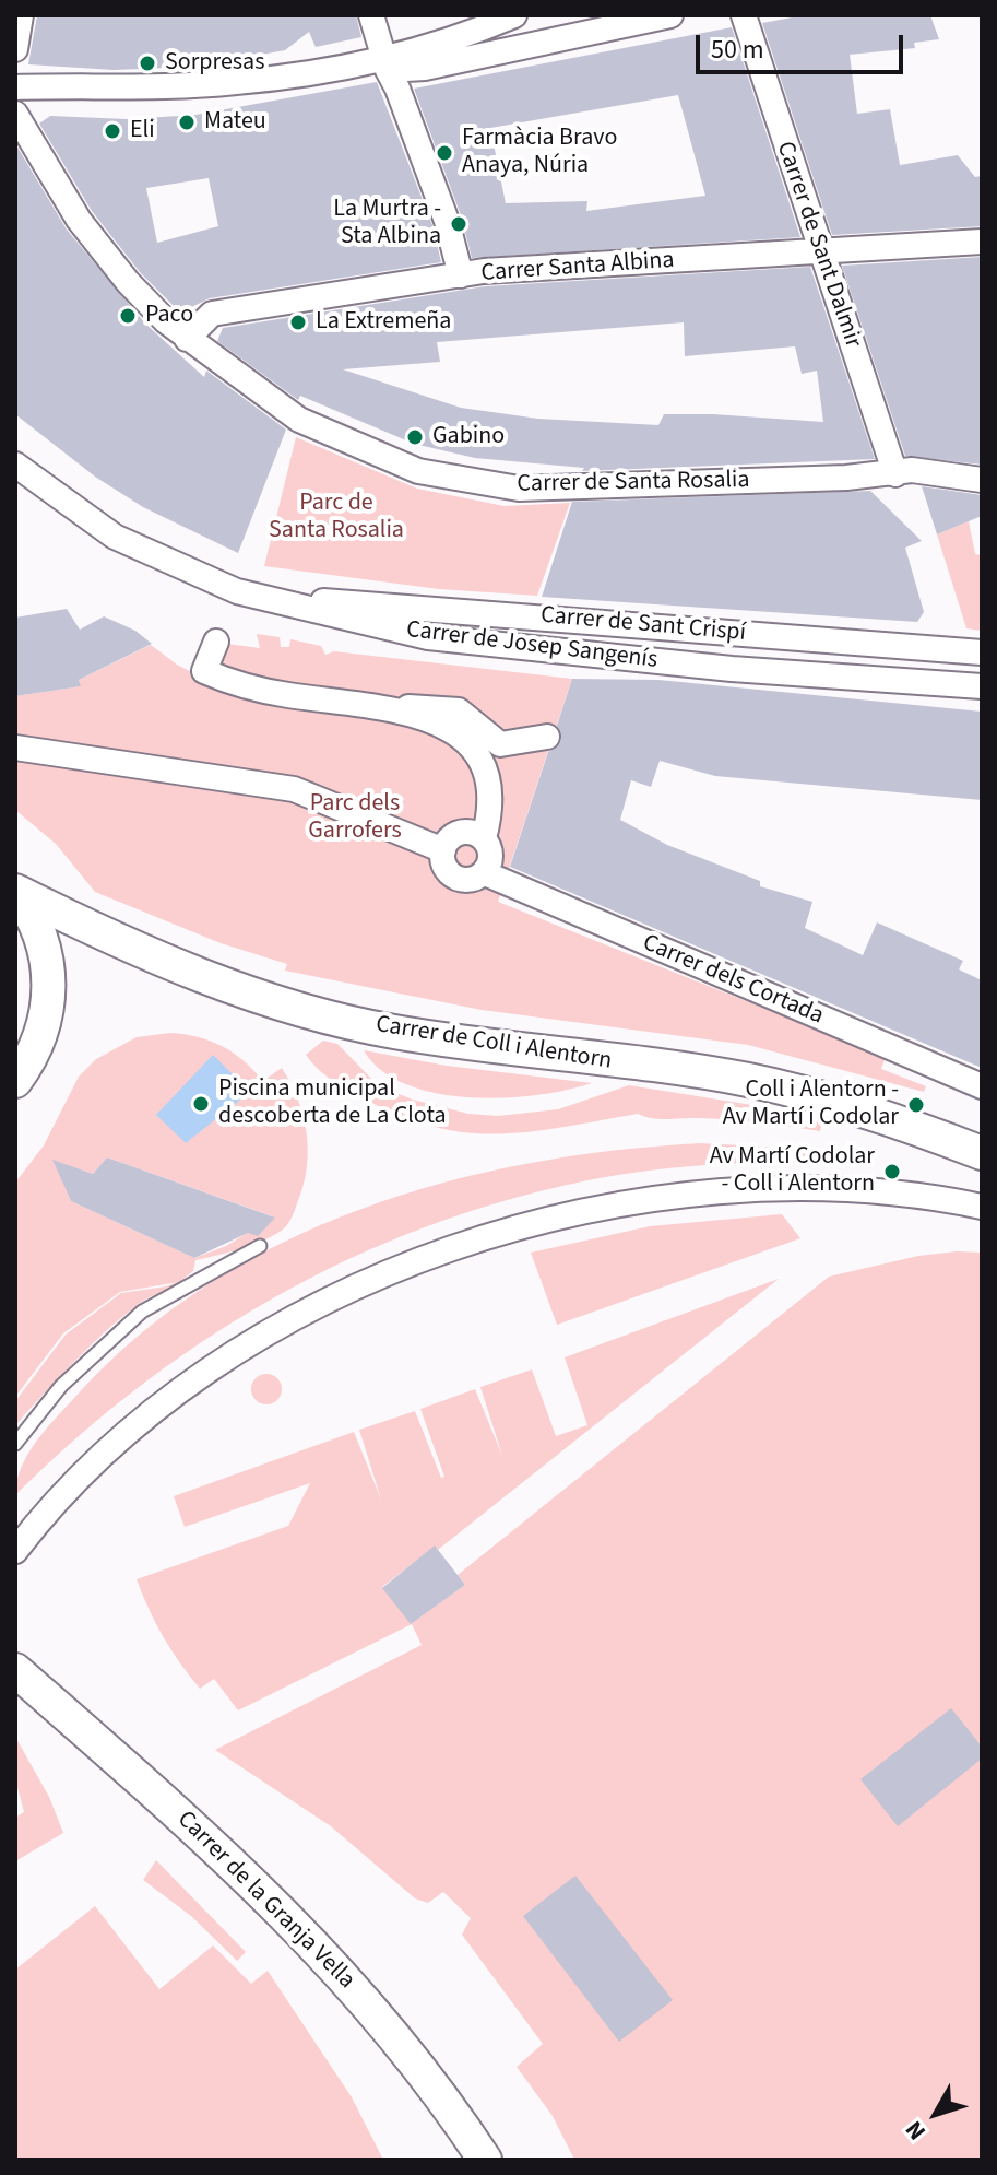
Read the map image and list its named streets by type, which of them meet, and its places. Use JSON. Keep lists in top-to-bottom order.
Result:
{
  "streets": {
    "street": [
      "Carrer de Sant Dalmir",
      "Carrer Santa Albina",
      "Carrer de Santa Rosalia",
      "Carrer de Sant Crispí",
      "Carrer de Josep Sangenís",
      "Carrer dels Cortada",
      "Carrer de Coll i Alentorn",
      "Carrer de la Granja Vella"
    ]
  },
  "crossings": [
    ["Carrer de Sant Dalmir", "Carrer Santa Albina"],
    ["Carrer de Sant Dalmir", "Carrer de Santa Rosalia"],
    ["Carrer Santa Albina", "Carrer de Santa Rosalia"],
    ["Carrer de Sant Crispí", "Carrer de Josep Sangenís"]
  ],
  "parks": ["Parc de Santa Rosalia", "Parc dels Garrofers"],
  "places": [
    "Sorpresas",
    "Mateu",
    "Eli",
    "Farmàcia Bravo Anaya, Núria",
    "La Murtra - Sta Albina",
    "Paco",
    "La Extremeña",
    "Gabino",
    "Piscina municipal descoberta de La Clota",
    "Coll i Alentorn - Av Martí i Codolar",
    "Av Martí Codolar - Coll i Alentorn"
  ],
  "scale_bar": "50 m",
  "north": "bottom left"
}
